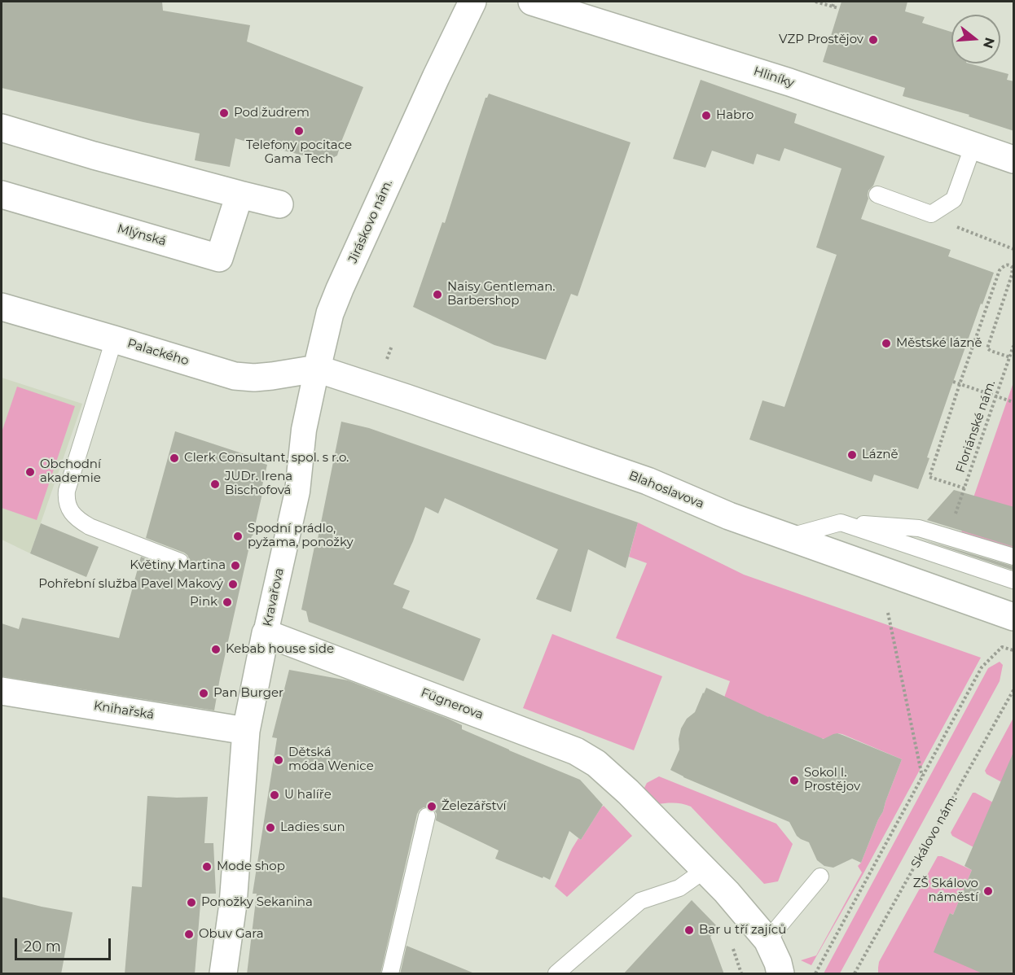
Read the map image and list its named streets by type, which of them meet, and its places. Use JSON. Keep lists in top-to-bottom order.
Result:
{
  "streets": {
    "street": [
      "Hliníky",
      "Jiráskovo nám.",
      "Mlýnská",
      "Palackého",
      "Blahoslavova",
      "Kravařova",
      "Fügnerova",
      "Knihařská"
    ],
    "path": ["Floriánské nám.", "Skálovo nám."]
  },
  "crossings": [
    ["Jiráskovo nám.", "Palackého"],
    ["Jiráskovo nám.", "Blahoslavova"],
    ["Jiráskovo nám.", "Kravařova"],
    ["Palackého", "Blahoslavova"],
    ["Palackého", "Kravařova"],
    ["Blahoslavova", "Kravařova"],
    ["Kravařova", "Fügnerova"],
    ["Kravařova", "Knihařská"]
  ],
  "places": [
    "VZP Prostějov",
    "Pod žudrem",
    "Habro",
    "Telefony pocitace Gama Tech",
    "Naisy Gentleman. Barbershop",
    "Městské lázně",
    "Lázně",
    "Clerk Consultant, spol. s r.o.",
    "Obchodní akademie",
    "JUDr. Irena Bischofová",
    "Spodní prádlo, pyžama, ponožky",
    "Květiny Martina",
    "Pohřební služba Pavel Makový",
    "Pink",
    "Kebab house side",
    "Pan Burger",
    "Dětská móda Wenice",
    "Sokol I. Prostějov",
    "U halíře",
    "Železářství",
    "Ladies sun",
    "Mode shop",
    "ZŠ Skálovo náměstí",
    "Ponožky Sekanina",
    "Bar u tří zajíců",
    "Obuv Gara"
  ],
  "scale_bar": "20 m",
  "north": "right"
}
